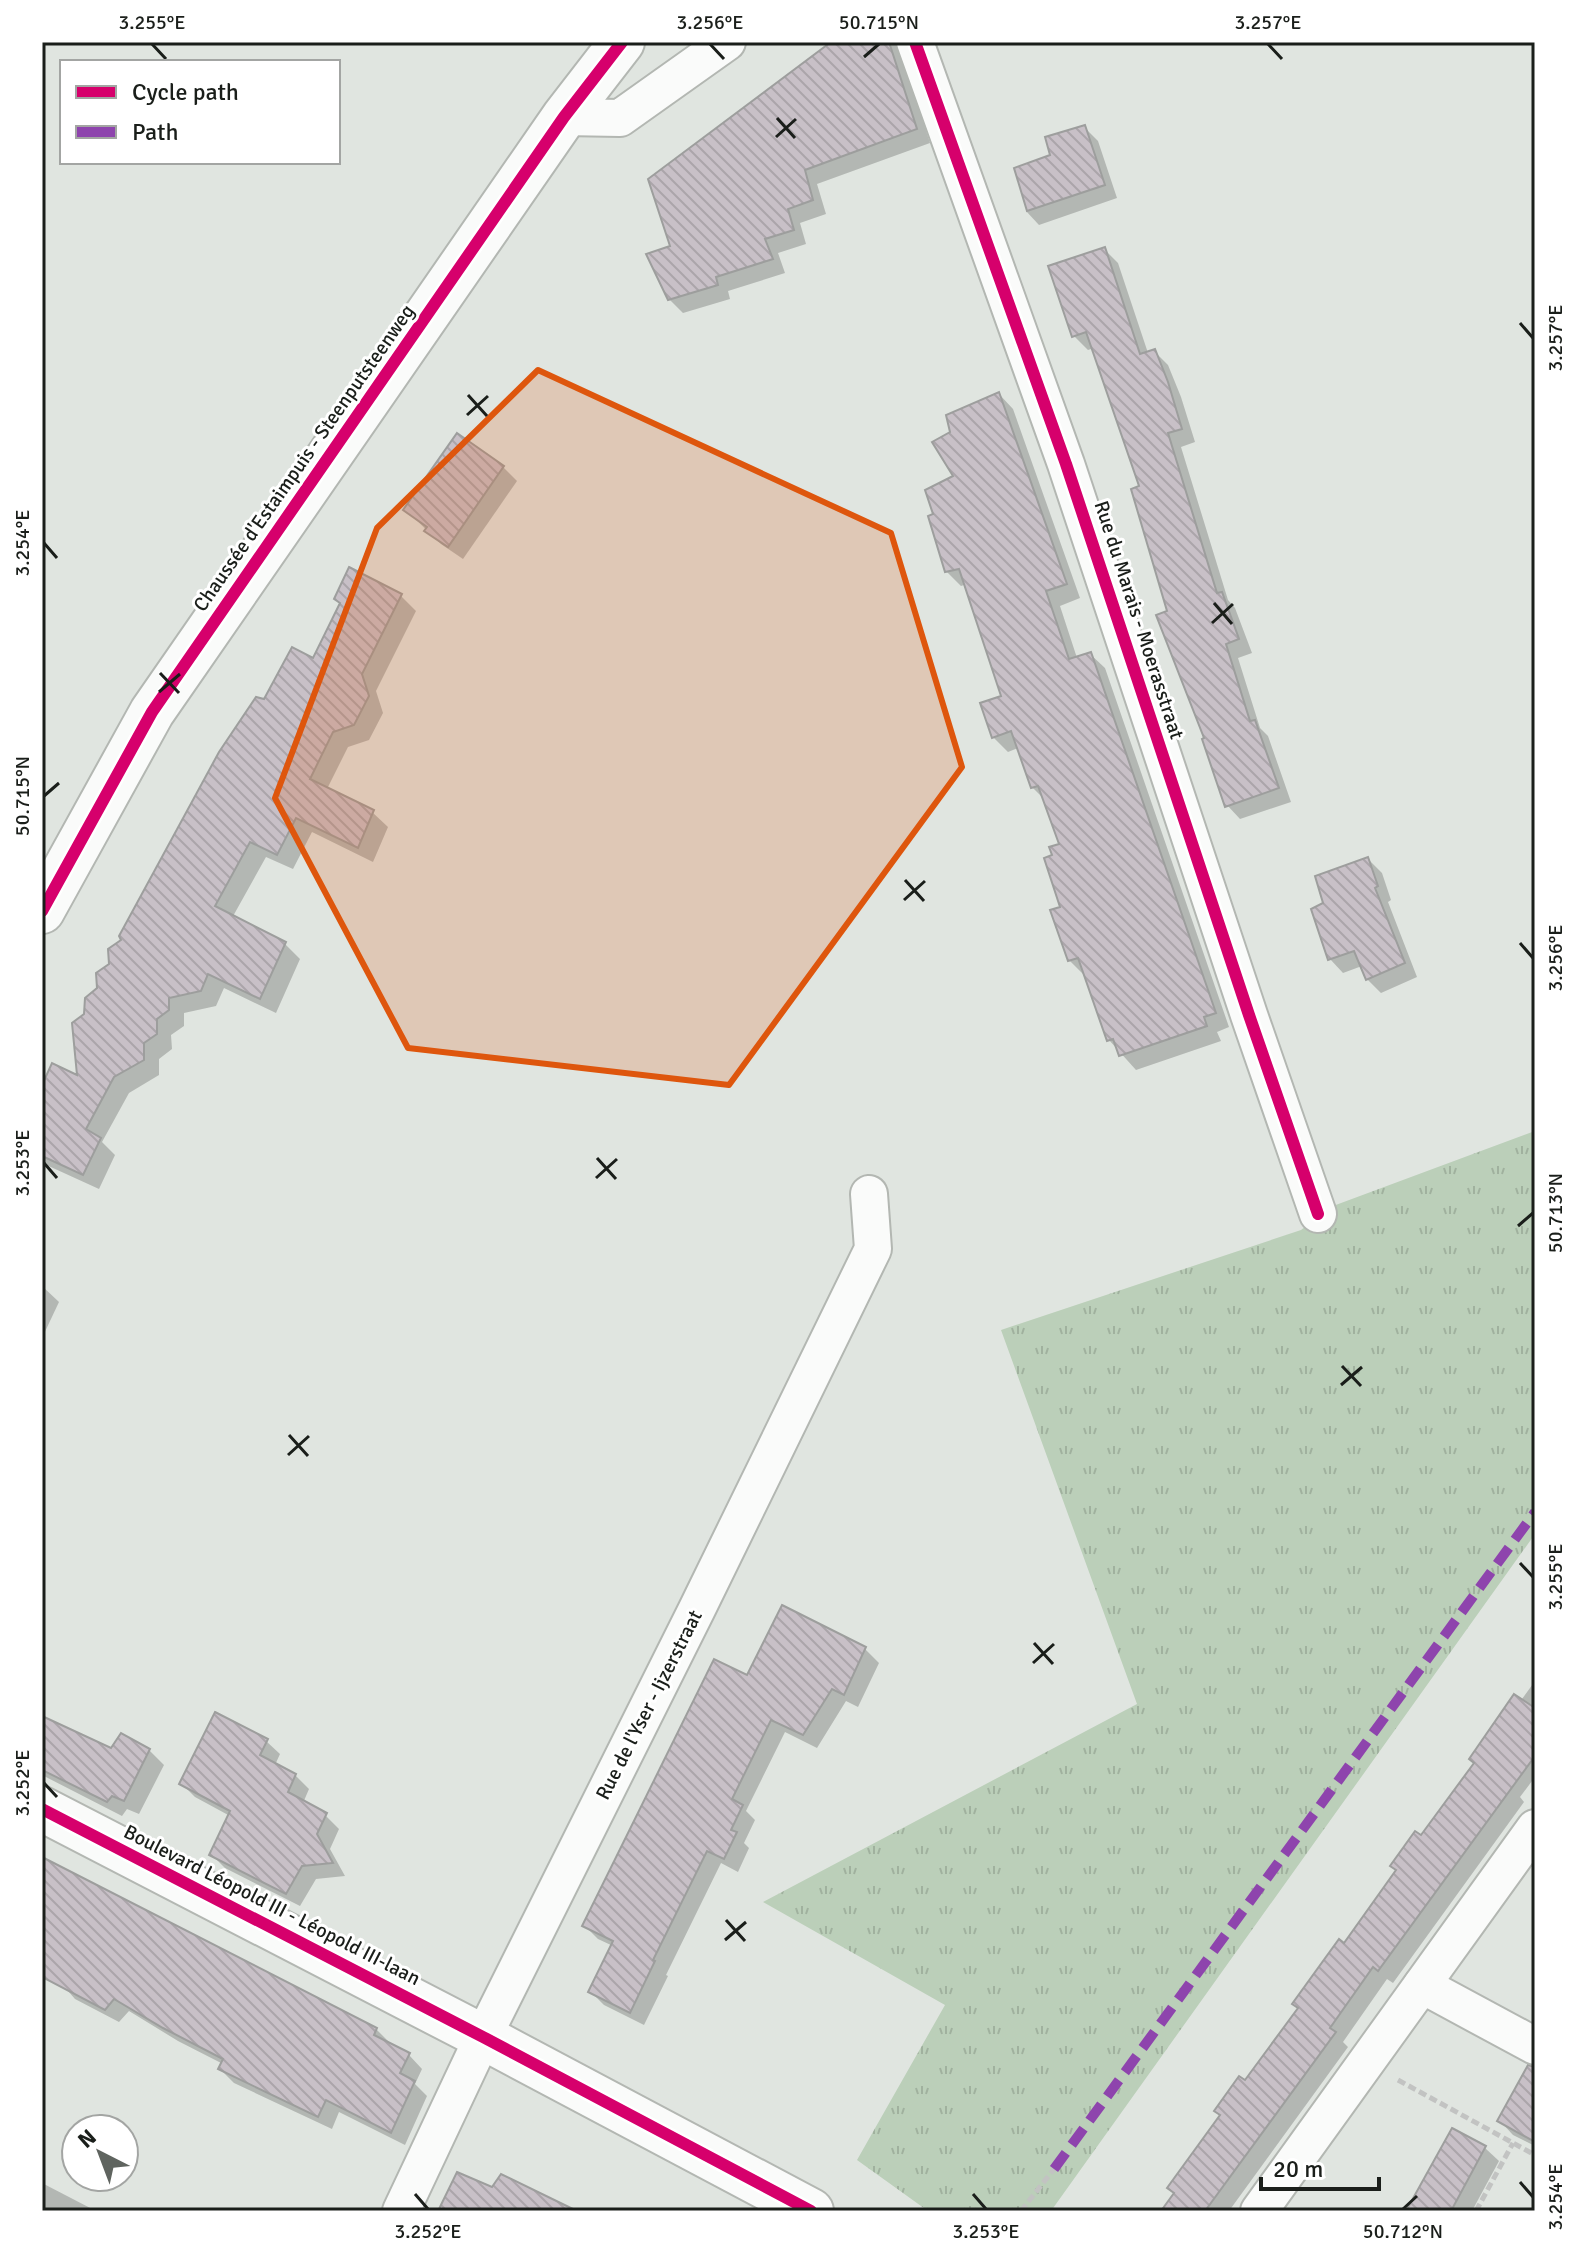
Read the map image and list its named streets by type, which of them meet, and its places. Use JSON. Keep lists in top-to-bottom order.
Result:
{
  "streets": {
    "main road": ["Chaussée d'Estaimpuis - Steenputsteenweg", "Boulevard Léopold III - Léopold III-laan"],
    "street": ["Rue du Marais - Moerasstraat", "Rue de l'Yser - Ijzerstraat"]
  },
  "crossings": [
    ["Rue de l'Yser - Ijzerstraat", "Boulevard Léopold III - Léopold III-laan"]
  ],
  "legend": ["Cycle path", "Path"],
  "scale_bar": "20 m",
  "north": "top left",
  "coordinates": [
    "3.255°E",
    "3.256°E",
    "50.715°N",
    "3.257°E",
    "3.254°E",
    "3.253°E",
    "50.713°N",
    "3.252°E",
    "50.712°N"
  ]
}
